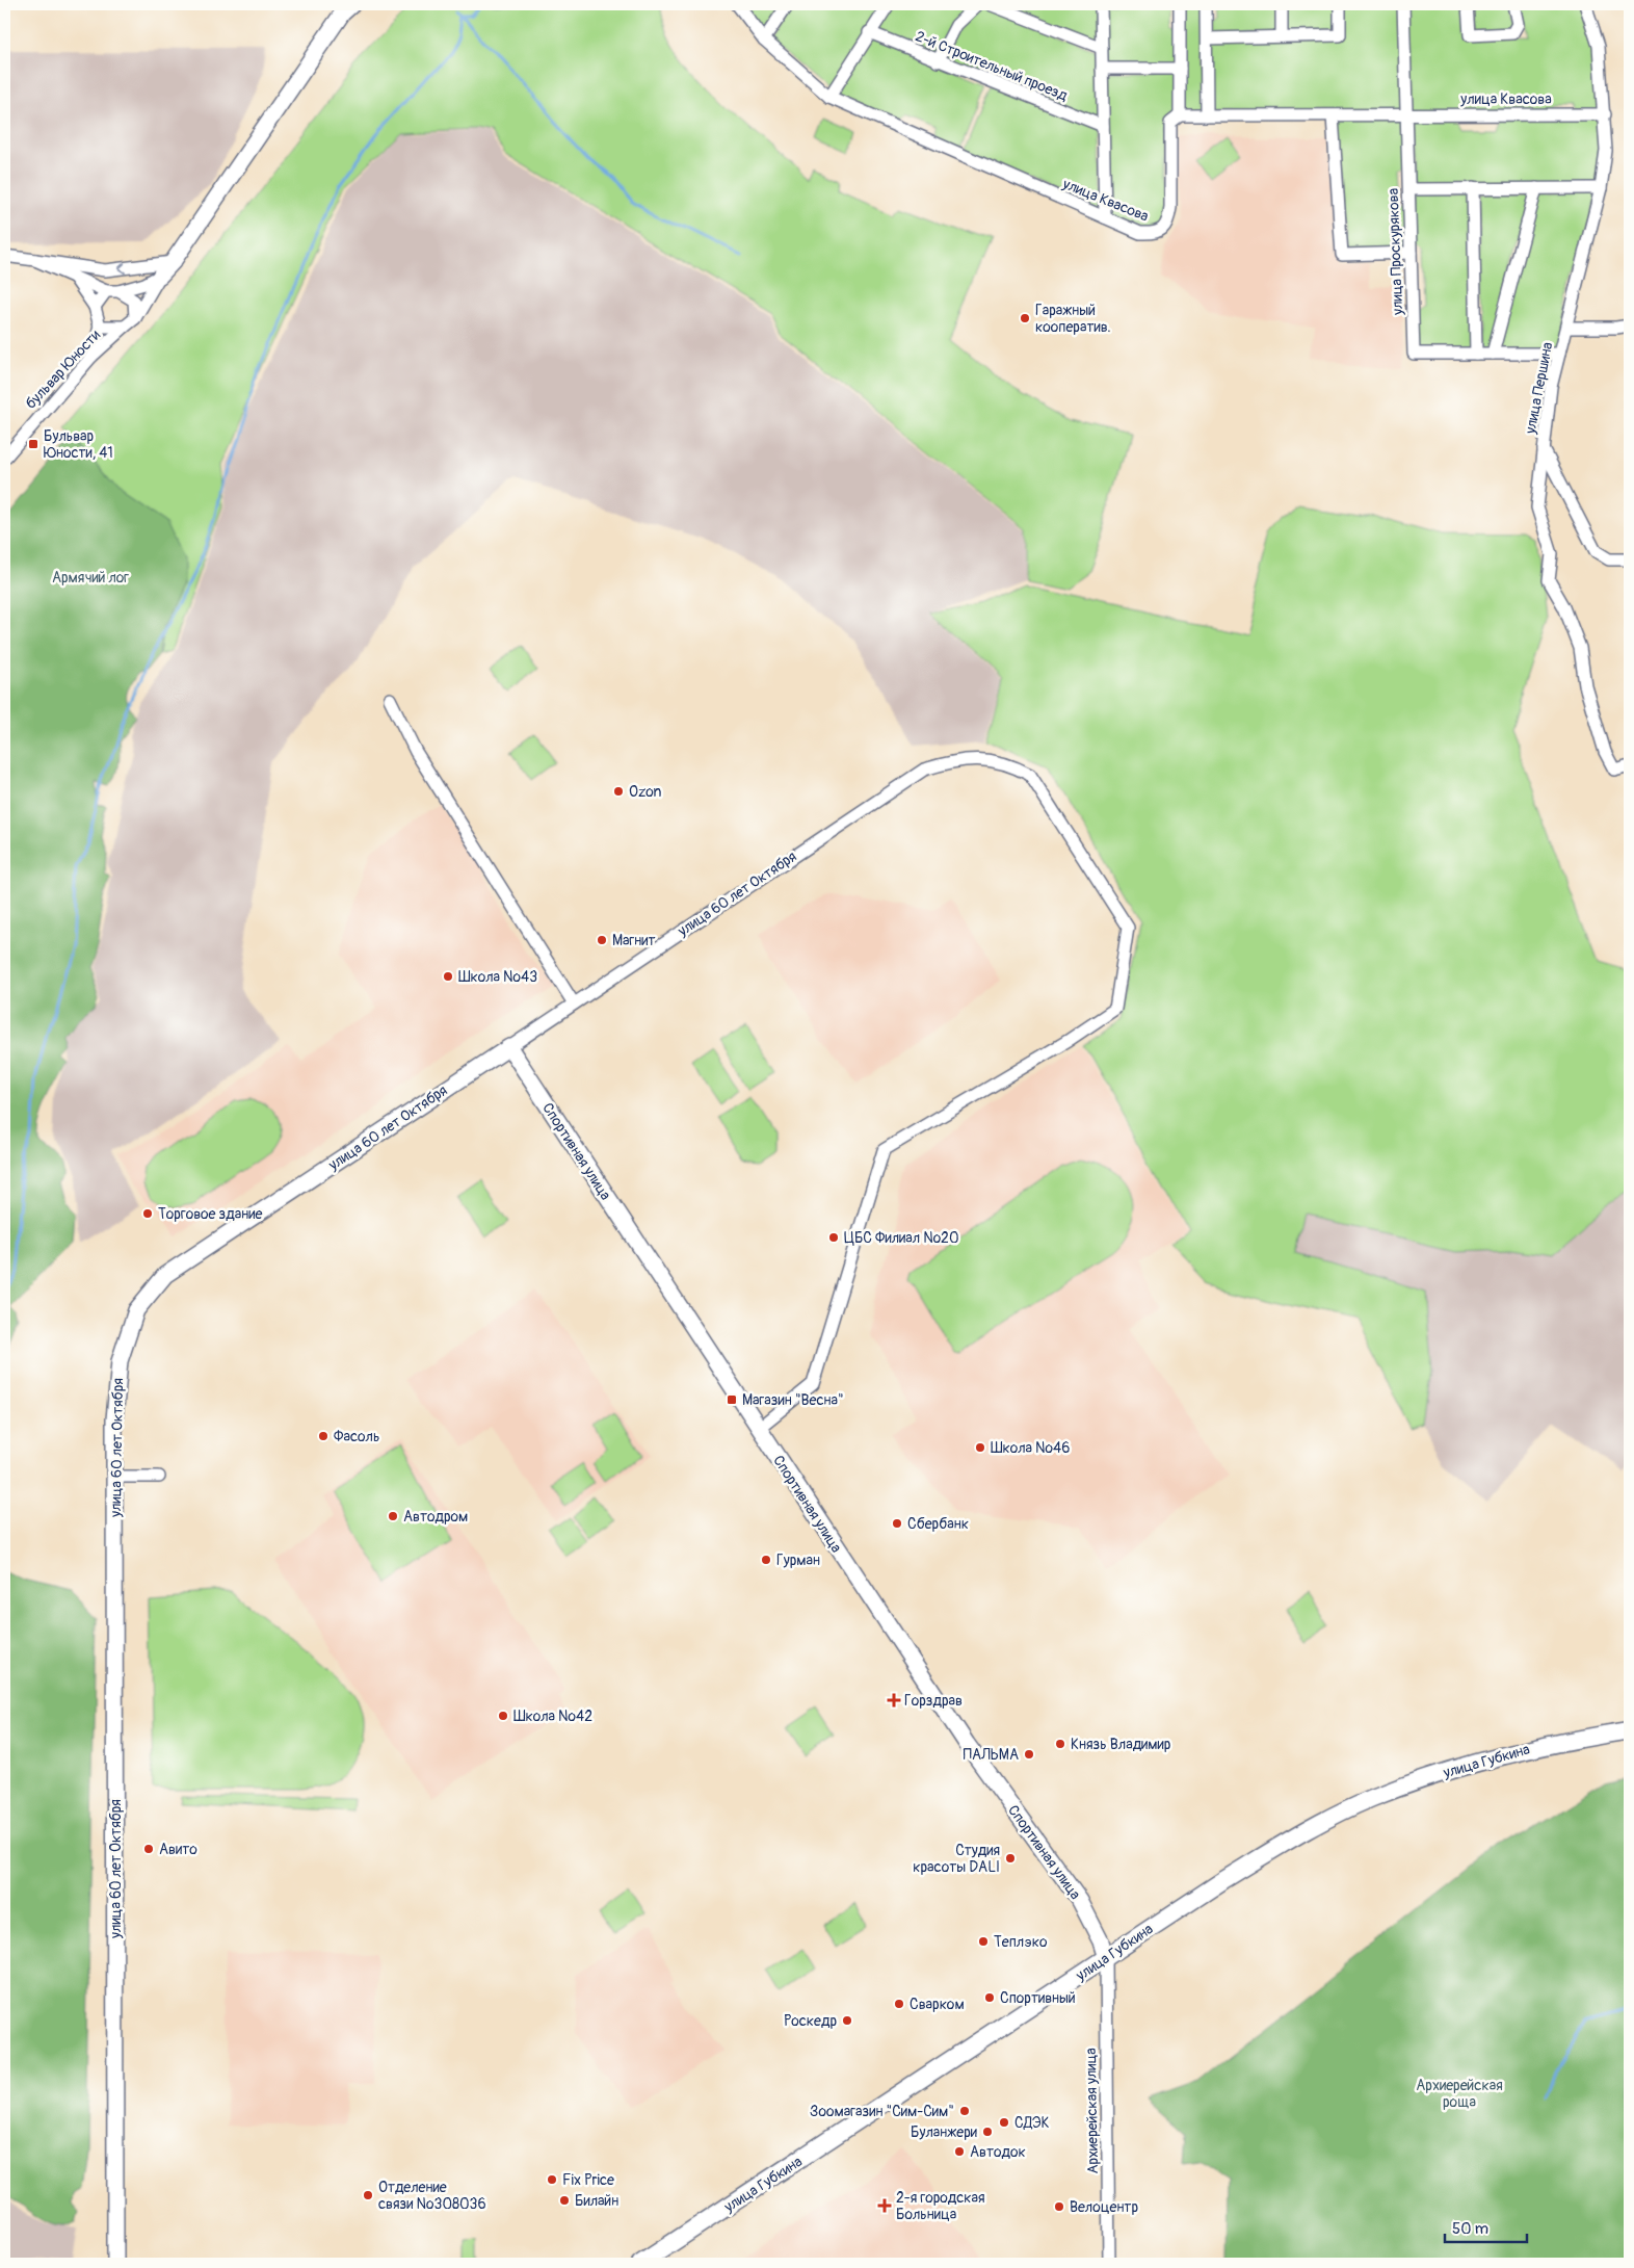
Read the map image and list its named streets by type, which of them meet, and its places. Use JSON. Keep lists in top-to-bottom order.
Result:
{
  "streets": {
    "main road": ["улица Губкина"],
    "street": [
      "2-й Строительный проезд",
      "улица Квасова",
      "улица Проскурякова",
      "бульвар Юности",
      "улица Першина",
      "улица 60 лет Октября",
      "Спортивная улица",
      "Архиерейская улица"
    ]
  },
  "crossings": [
    ["улица Квасова", "улица Проскурякова"],
    ["улица Квасова", "улица Першина"],
    ["улица Проскурякова", "улица Першина"],
    ["улица 60 лет Октября", "Спортивная улица"],
    ["Спортивная улица", "улица Губкина"],
    ["Спортивная улица", "Архиерейская улица"],
    ["улица Губкина", "Архиерейская улица"]
  ],
  "parks": ["Армячий лог", "Архиерейская роща"],
  "places": {
    "other": [
      "Гаражный кооператив.",
      "Ozon",
      "Магнит",
      "Школа №43",
      "Торговое здание",
      "ЦБС Филиал №20",
      "Фасоль",
      "Школа №46",
      "Автодром",
      "Сбербанк",
      "Гурман",
      "Школа №42",
      "Князь Владимир",
      "ПАЛЬМА",
      "Авито",
      "Студия красоты DALI",
      "Теплэко",
      "Спортивный",
      "Сварком",
      "Роскедр",
      "Зоомагазин \"Сим-Сим\"",
      "СДЭК",
      "Буланжери",
      "Автодок",
      "Fix Price",
      "Отделение связи №308036",
      "Билайн",
      "Велоцентр"
    ],
    "transit": ["Бульвар Юности, 41", "Магазин \"Весна\""],
    "health": ["Горздрав", "2-я городская Больница"]
  },
  "scale_bar": "50 m"
}
